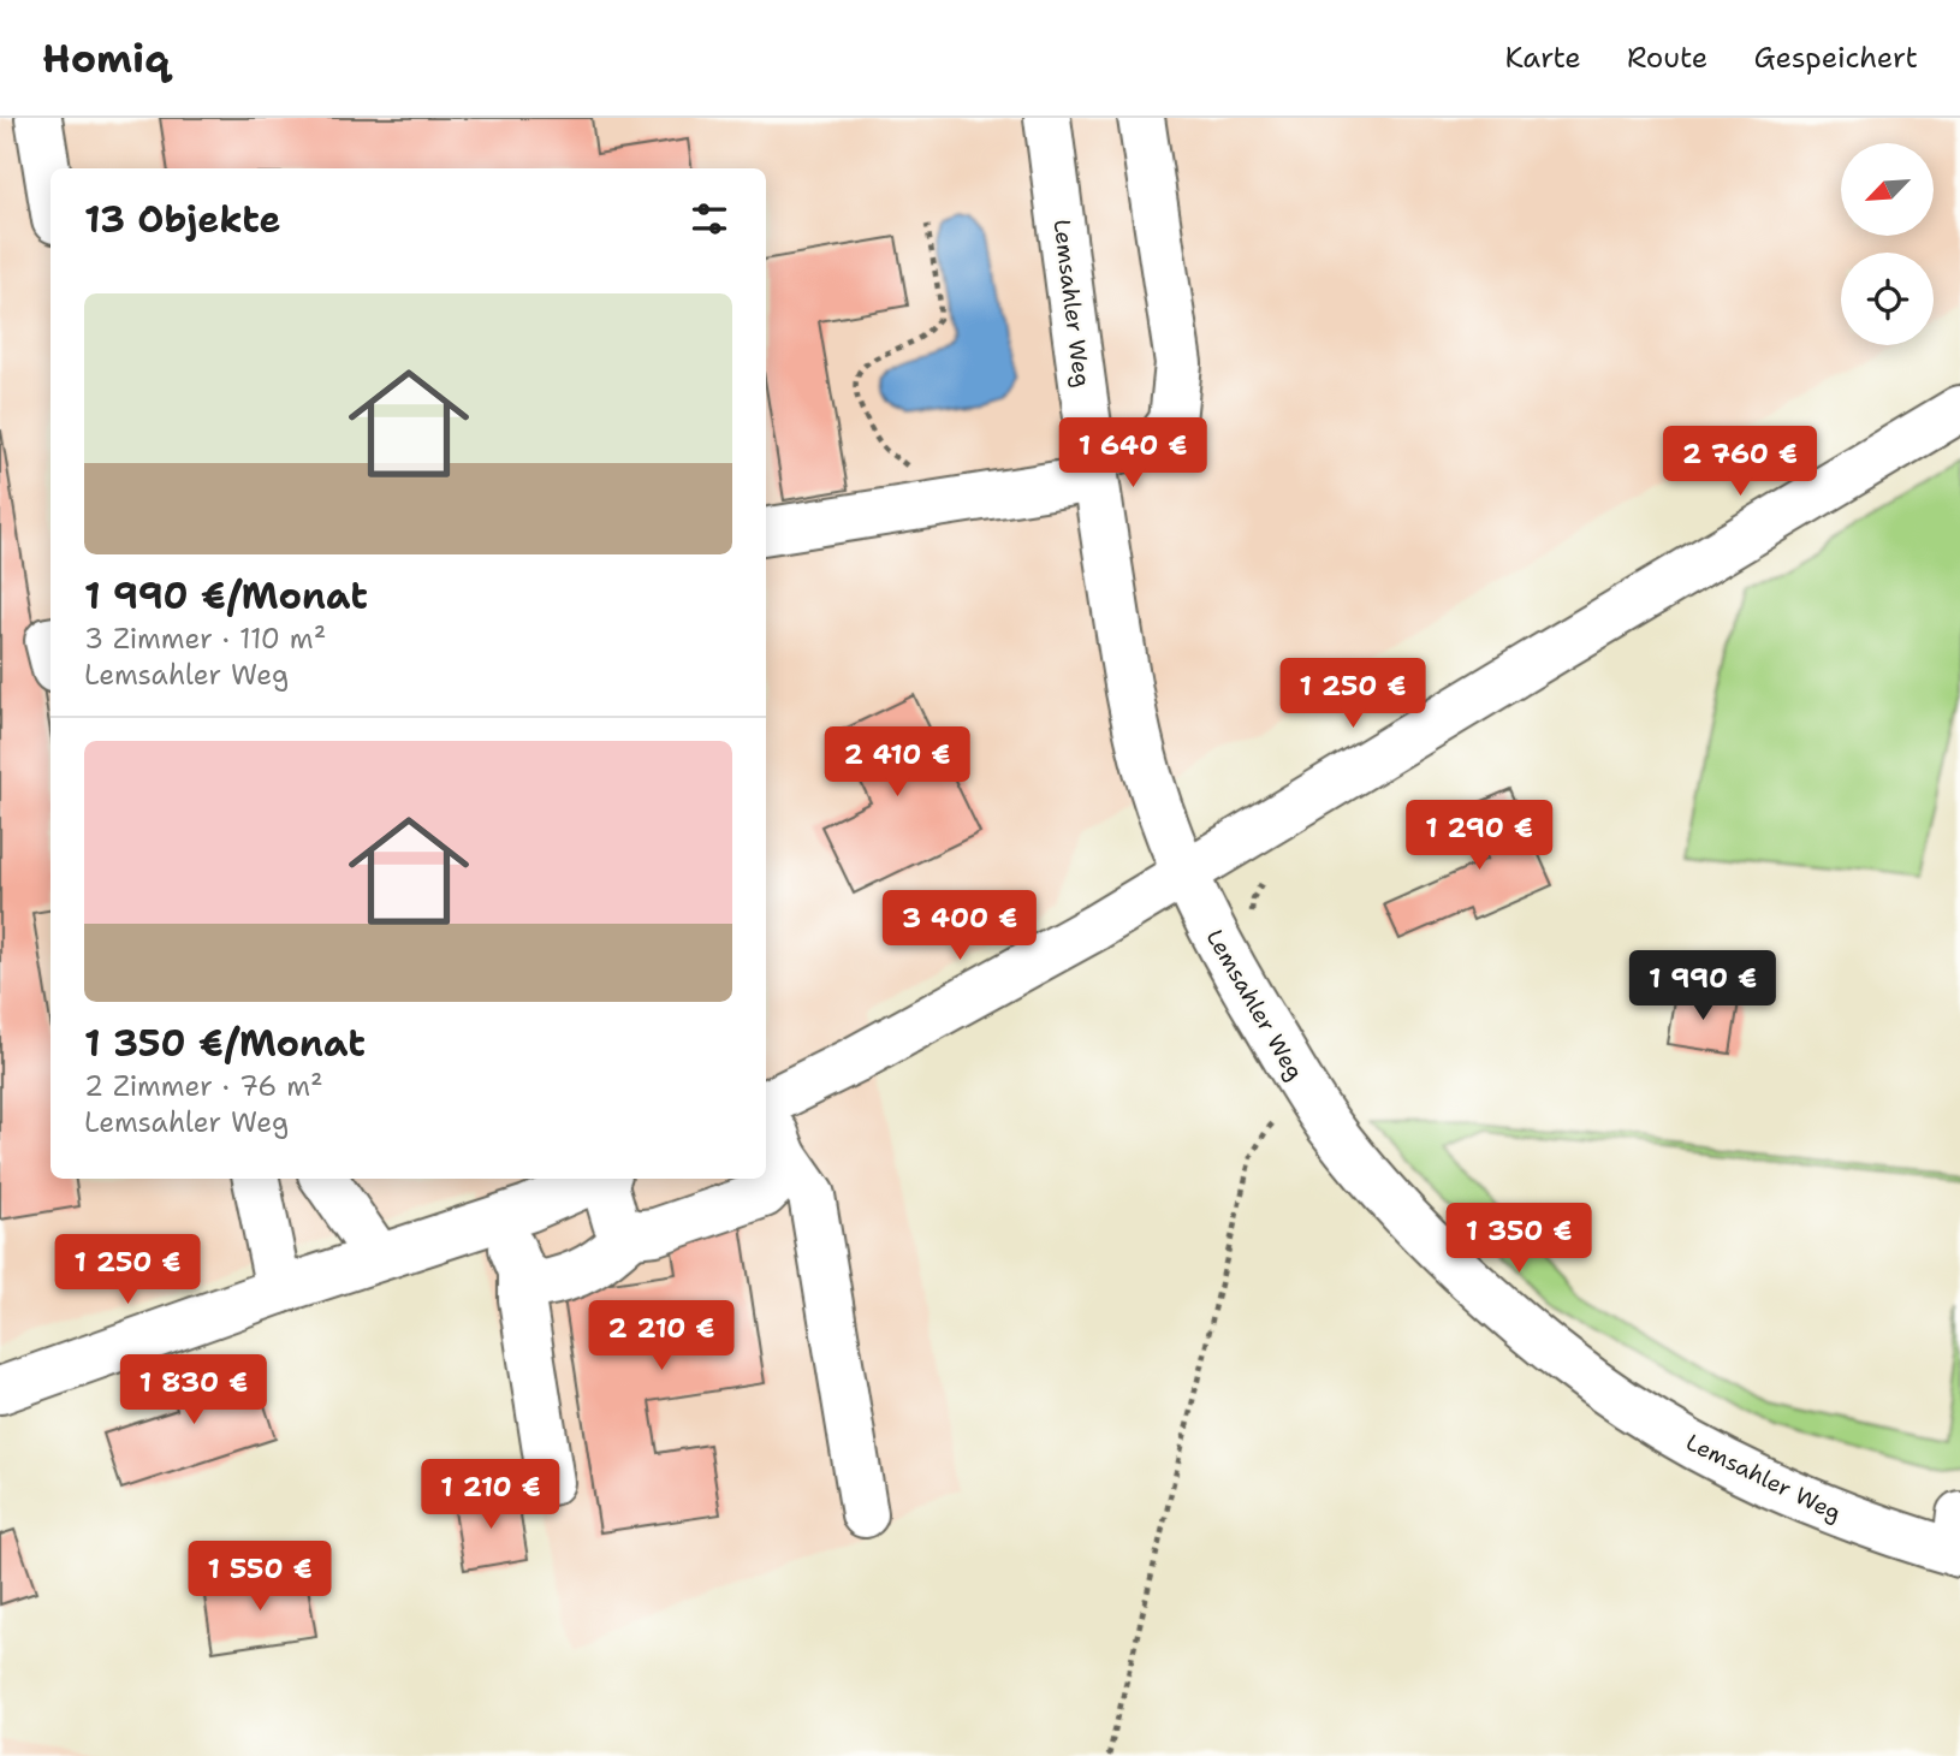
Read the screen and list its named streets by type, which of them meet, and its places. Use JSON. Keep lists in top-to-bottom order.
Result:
{
  "streets": {
    "street": ["Lemsahler Weg"]
  },
  "north": "bottom left",
  "page": {
    "header": "Homiq",
    "nav": ["Karte", "Route", "Gespeichert"],
    "heading": "13 Objekte",
    "list": [
      {
        "name": "1 990 €/Monat",
        "note": "3 Zimmer · 110 m² · Lemsahler Weg"
      },
      {
        "name": "1 350 €/Monat",
        "note": "2 Zimmer · 76 m² · Lemsahler Weg"
      }
    ],
    "price": [
      "1 640 €",
      "2 760 €",
      "1 250 €",
      "2 410 €",
      "1 290 €",
      "3 400 €",
      "1 990 €",
      "1 350 €",
      "1 250 €",
      "2 210 €",
      "1 830 €",
      "1 210 €",
      "1 550 €"
    ]
  }
}
